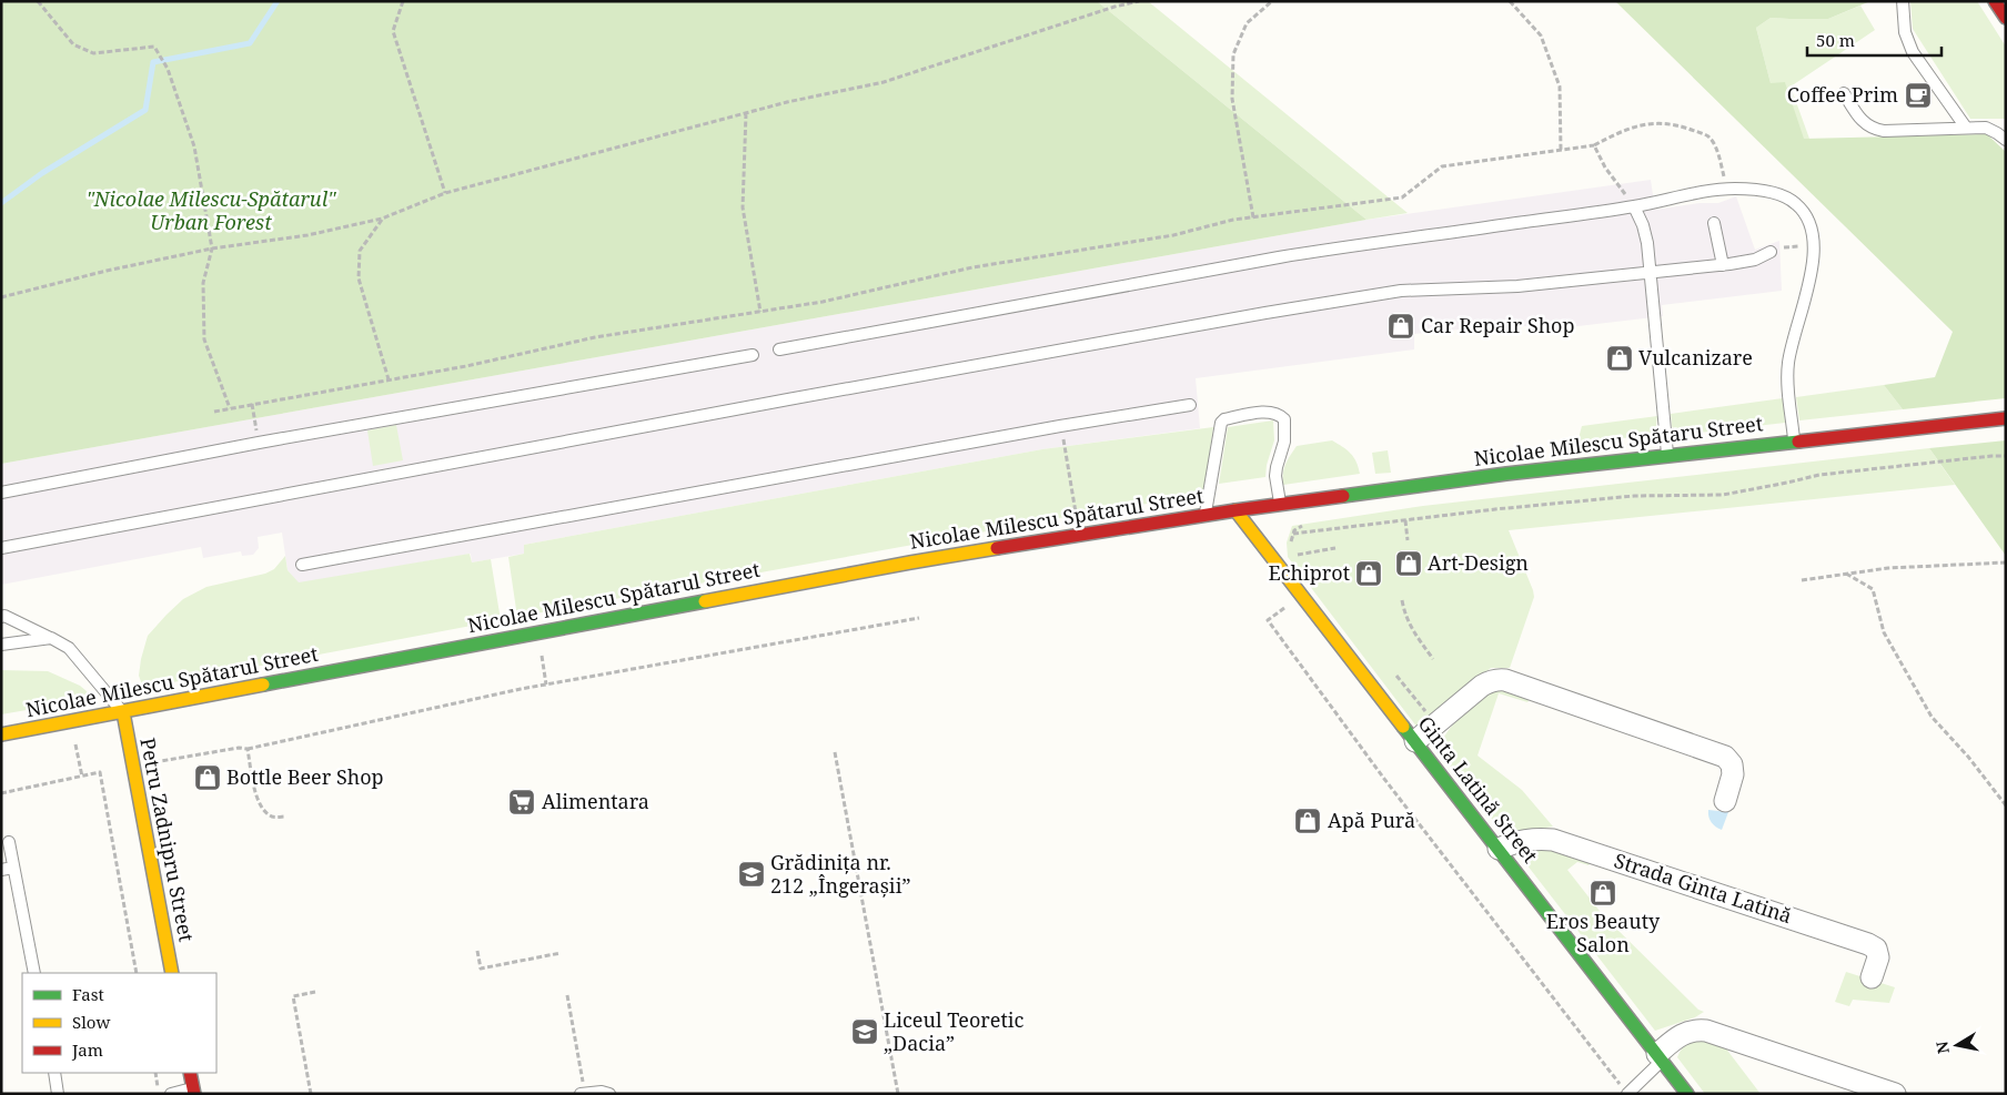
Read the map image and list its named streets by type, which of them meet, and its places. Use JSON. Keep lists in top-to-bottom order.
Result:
{
  "streets": {
    "main road": [
      "Nicolae Milescu Spătaru Street",
      "Nicolae Milescu Spătarul Street",
      "Ginta Latină Street",
      "Petru Zadnipru Street"
    ],
    "street": ["Strada Ginta Latină"]
  },
  "crossings": [
    ["Nicolae Milescu Spătaru Street", "Nicolae Milescu Spătarul Street"],
    ["Nicolae Milescu Spătaru Street", "Ginta Latină Street"],
    ["Nicolae Milescu Spătarul Street", "Ginta Latină Street"],
    ["Nicolae Milescu Spătarul Street", "Petru Zadnipru Street"],
    ["Ginta Latină Street", "Strada Ginta Latină"]
  ],
  "parks": ["\"Nicolae Milescu-Spătarul\" Urban Forest"],
  "places": {
    "cafe": ["Coffee Prim"],
    "shop": [
      "Car Repair Shop",
      "Vulcanizare",
      "Art-Design",
      "Echiprot",
      "Bottle Beer Shop",
      "Apă Pură",
      "Eros Beauty Salon"
    ],
    "supermarket": ["Alimentara"],
    "school or university": ["Grădinița nr. 212 „Îngerașii”", "Liceul Teoretic „Dacia”"]
  },
  "legend": ["Fast", "Slow", "Jam"],
  "scale_bar": "50 m",
  "north": "left"
}
